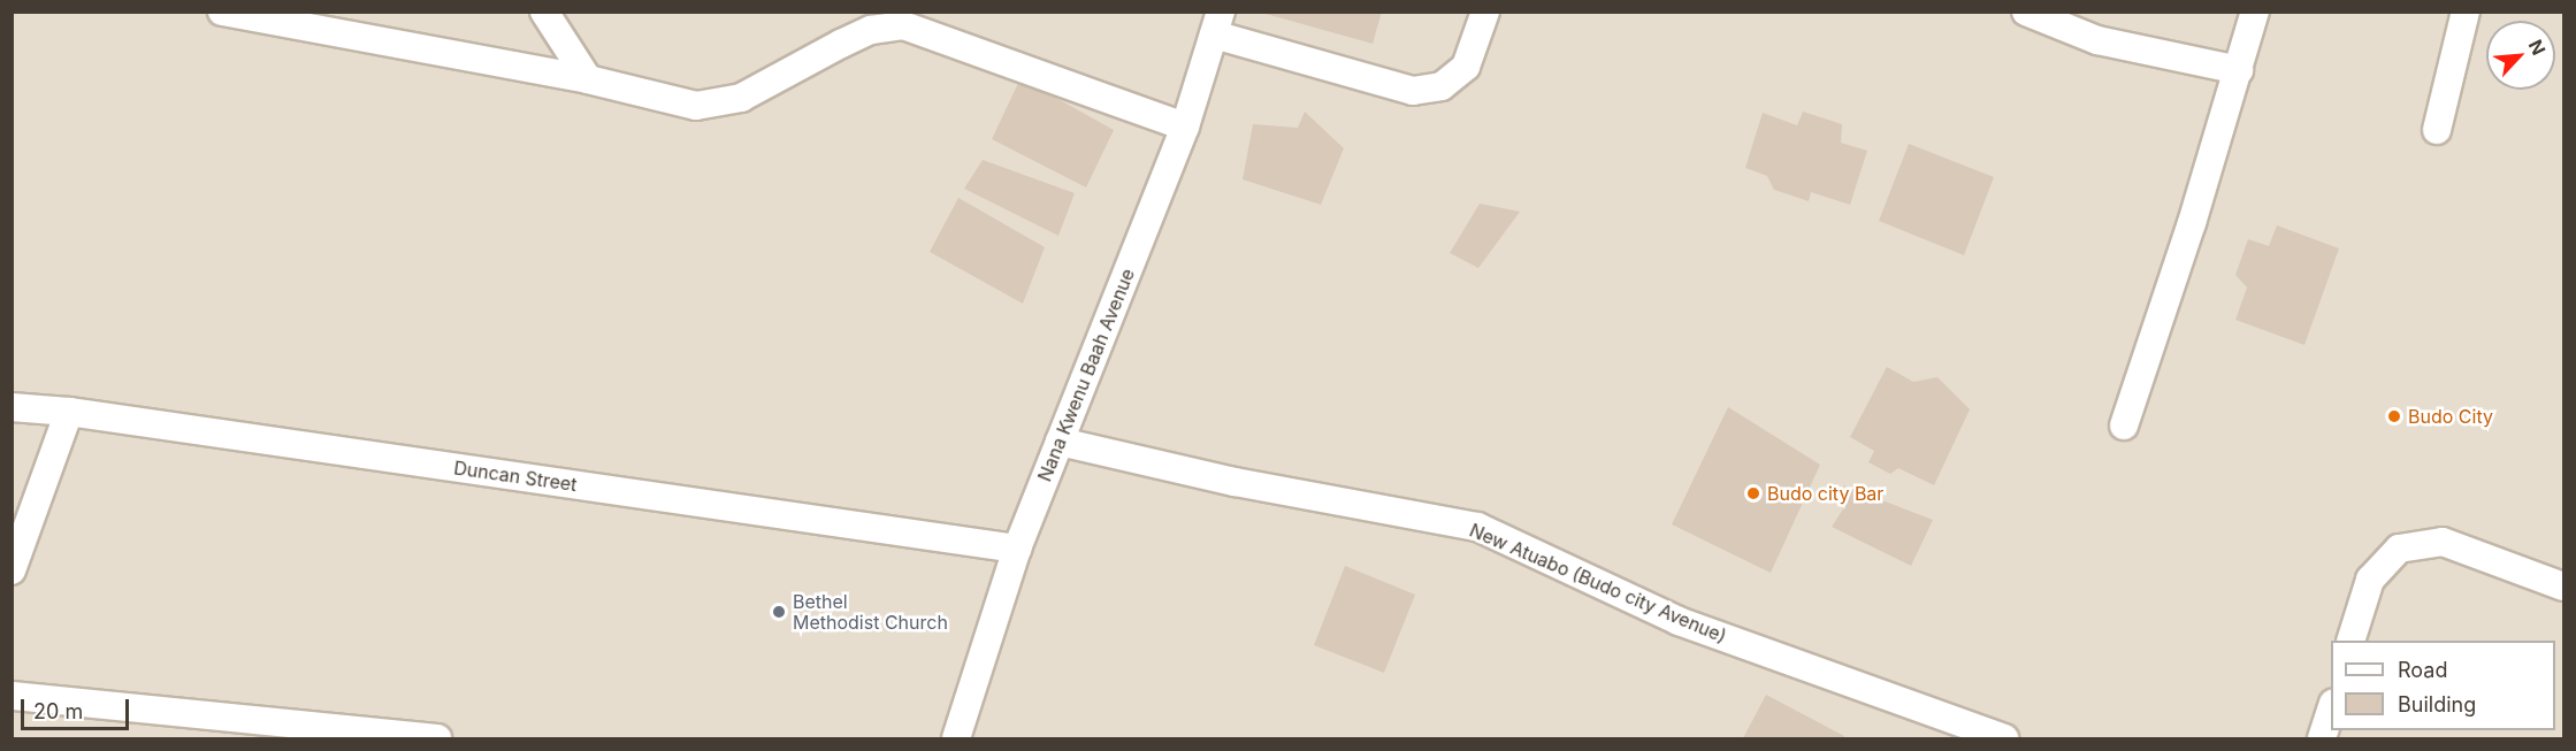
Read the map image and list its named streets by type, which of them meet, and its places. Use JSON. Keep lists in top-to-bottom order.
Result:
{
  "streets": {
    "street": ["Nana Kwenu Baah Avenue", "Duncan Street", "New Atuabo (Budo city Avenue)"]
  },
  "crossings": [
    ["Nana Kwenu Baah Avenue", "Duncan Street"],
    ["Nana Kwenu Baah Avenue", "New Atuabo (Budo city Avenue)"]
  ],
  "places": ["Budo City", "Budo city Bar", "Bethel Methodist Church"],
  "legend": ["Road", "Building"],
  "scale_bar": "20 m",
  "north": "top right"
}
